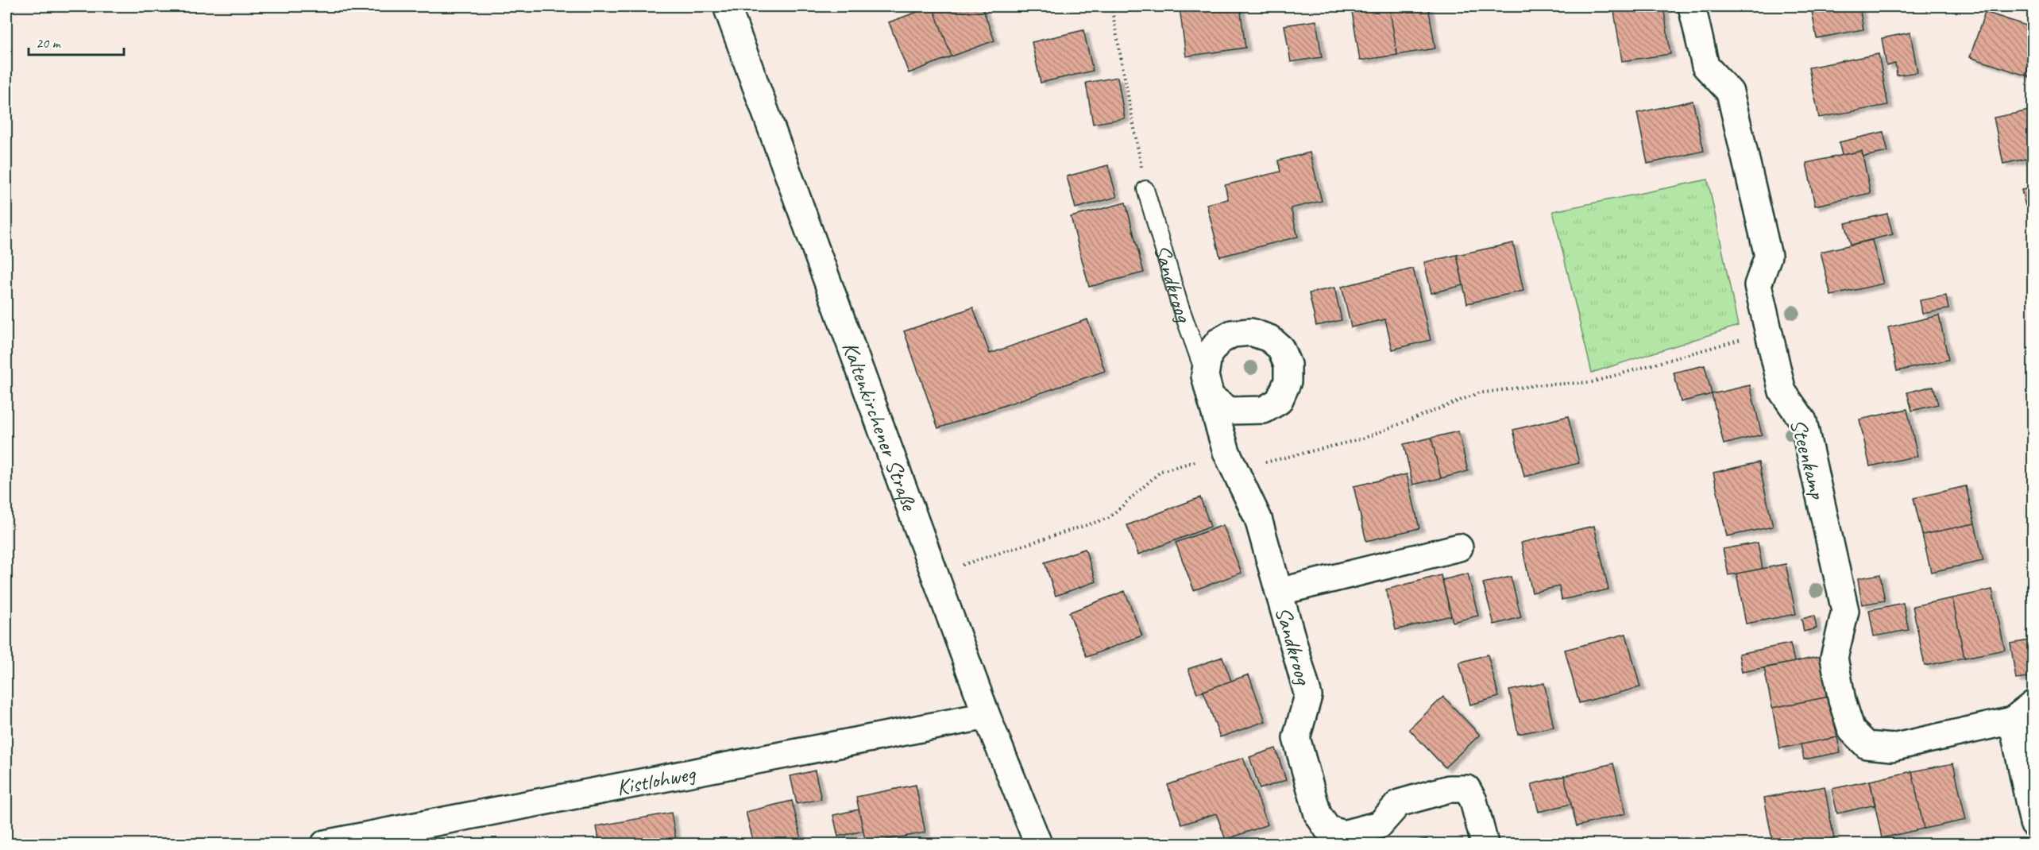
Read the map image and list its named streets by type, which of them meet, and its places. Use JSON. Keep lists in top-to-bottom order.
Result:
{
  "streets": {
    "street": [
      "Sandkroog",
      "Kaltenkirchener Straße",
      "Steenkamp",
      "Kistlohweg"
    ]
  },
  "crossings": [
    ["Kaltenkirchener Straße", "Kistlohweg"]
  ],
  "scale_bar": "20 m"
}
